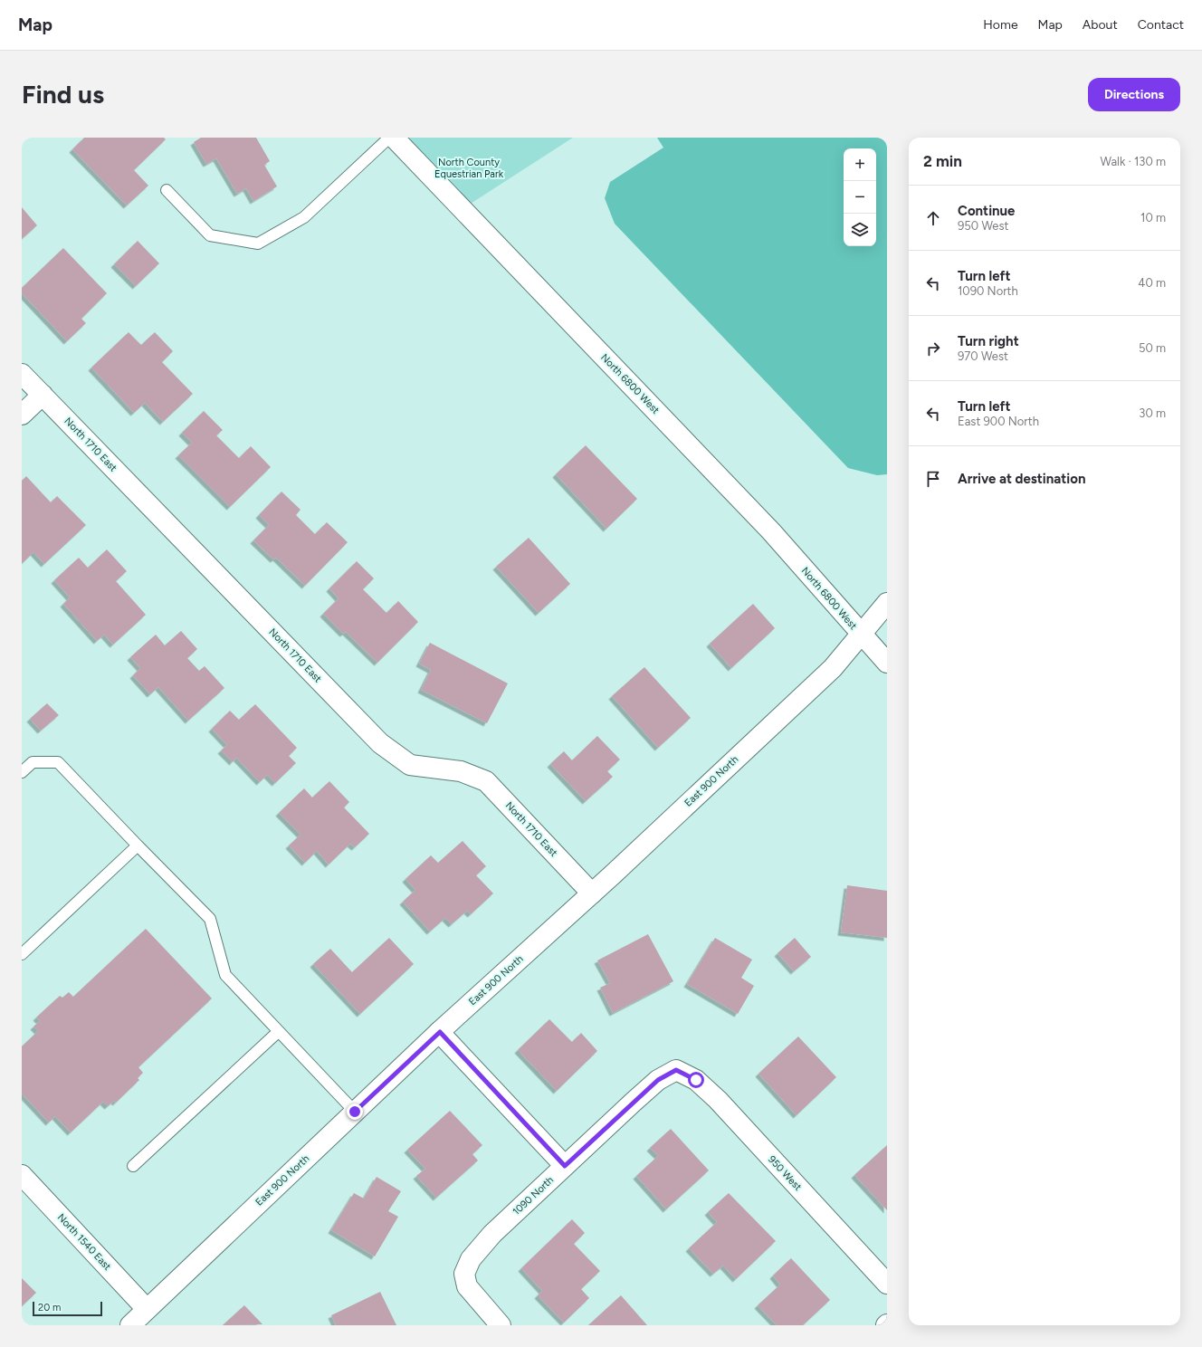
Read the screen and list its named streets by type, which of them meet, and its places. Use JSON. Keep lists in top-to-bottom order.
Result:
{
  "streets": {
    "street": [
      "North 6800 West",
      "North 1710 East",
      "East 900 North",
      "950 West",
      "1090 North",
      "North 1540 East"
    ]
  },
  "crossings": [
    ["North 6800 West", "East 900 North"],
    ["North 1710 East", "East 900 North"],
    ["East 900 North", "North 1540 East"],
    ["950 West", "1090 North"]
  ],
  "parks": ["North County Equestrian Park"],
  "scale_bar": "20 m",
  "page": {
    "header": "Map",
    "nav": [
      "Home",
      "Map",
      "About",
      "Contact"
    ],
    "buttons": "Directions",
    "title": "Find us",
    "heading": ["2 min", "Walk · 130 m"],
    "map_buttons": ["+", "−"],
    "list": [
      ["Continue", "950 West", "10 m"],
      ["Turn left", "1090 North", "40 m"],
      ["Turn right", "970 West", "50 m"],
      ["Turn left", "East 900 North", "30 m"],
      "Arrive at destination"
    ],
    "scale": "20 m"
  }
}
